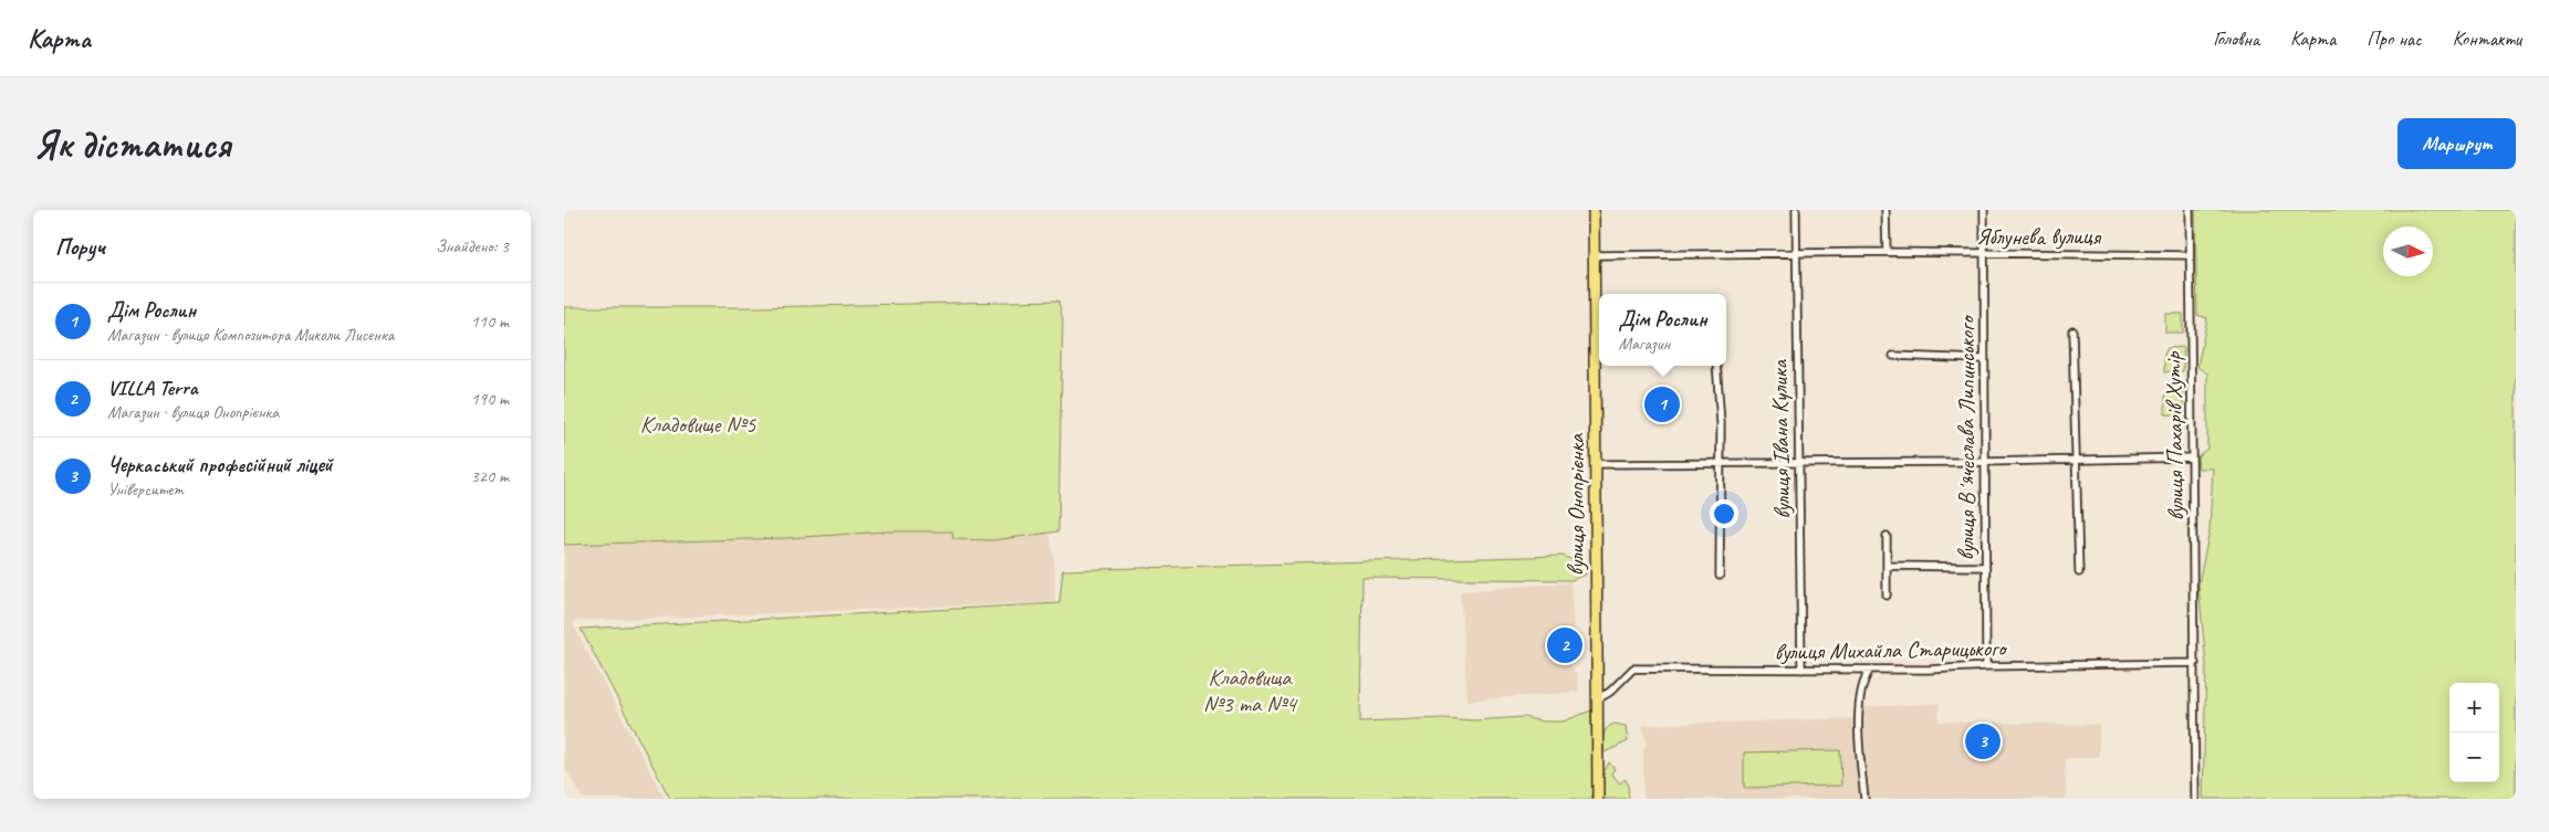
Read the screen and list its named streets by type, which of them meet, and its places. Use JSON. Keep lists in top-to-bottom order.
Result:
{
  "streets": {
    "main road": ["вулиця Онопрієнка"],
    "street": [
      "Яблунева вулиця",
      "вулиця Пахарів Хутір",
      "вулиця Вʼячеслава Липинського",
      "вулиця Івана Кулика",
      "вулиця Михайла Старицького"
    ]
  },
  "crossings": [
    ["Яблунева вулиця", "вулиця Пахарів Хутір"],
    ["Яблунева вулиця", "вулиця Вʼячеслава Липинського"],
    ["Яблунева вулиця", "вулиця Івана Кулика"],
    ["Яблунева вулиця", "вулиця Онопрієнка"],
    ["вулиця Пахарів Хутір", "вулиця Михайла Старицького"],
    ["вулиця Вʼячеслава Липинського", "вулиця Михайла Старицького"],
    ["вулиця Івана Кулика", "вулиця Михайла Старицького"],
    ["вулиця Онопрієнка", "вулиця Михайла Старицького"]
  ],
  "parks": ["Кладовище №5", "Кладовища №3 та №4"],
  "north": "right",
  "page": {
    "header": "Карта",
    "nav": [
      "Головна",
      "Карта",
      "Про нас",
      "Контакти"
    ],
    "buttons": "Маршрут",
    "title": "Як дістатися",
    "heading": ["Поруч", "Знайдено: 3"],
    "list": [
      {
        "mark": "1",
        "name": "Дім Рослин",
        "note": "Магазин · вулиця Композитора Миколи Лисенка",
        "value": "110 m"
      },
      {
        "mark": "2",
        "name": "VILLA Terra",
        "note": "Магазин · вулиця Онопрієнка",
        "value": "190 m"
      },
      {
        "mark": "3",
        "name": "Черкаський професійний ліцей",
        "note": "Університет",
        "value": "320 m"
      }
    ],
    "popup": ["Дім Рослин", "Магазин"],
    "pins": ["1", "2", "3"],
    "map_buttons": ["+", "−"]
  }
}
